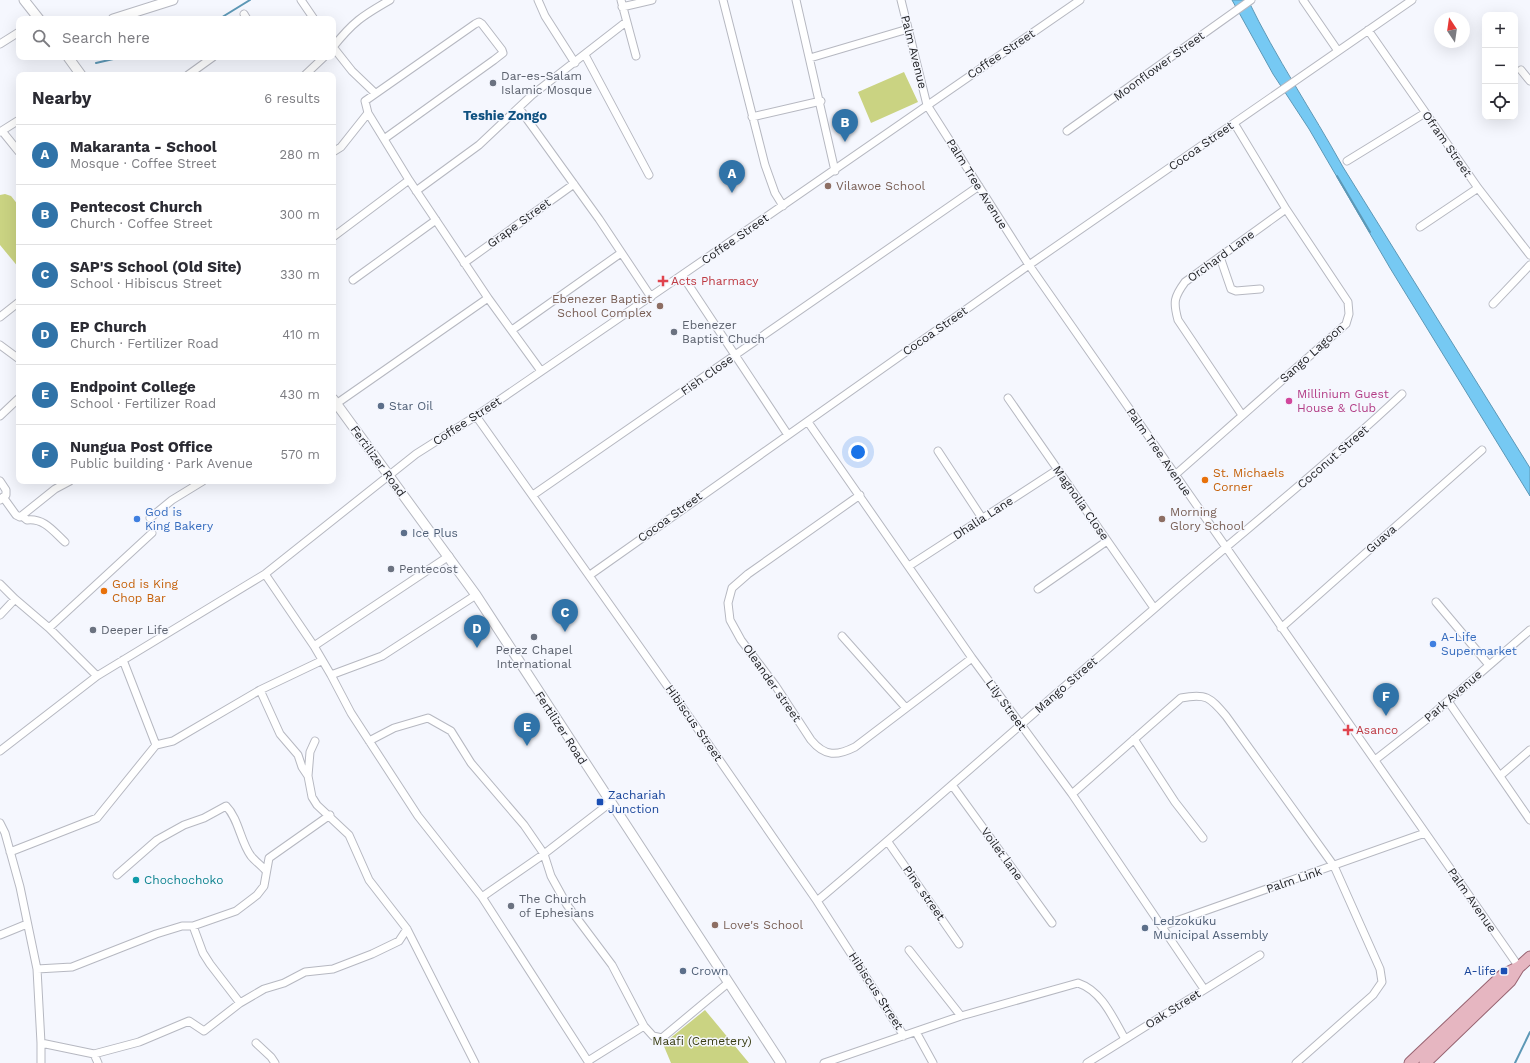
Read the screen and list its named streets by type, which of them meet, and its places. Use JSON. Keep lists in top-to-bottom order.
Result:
{
  "streets": {
    "street": [
      "Palm Avenue",
      "Coffee Street",
      "Moonflower Street",
      "Ofram Street",
      "Cocoa Street",
      "Palm Tree Avenue",
      "Grape Street",
      "Orchard Lane",
      "Sango Lagoon",
      "Fish Close",
      "Coconut Street",
      "Fertilizer Road",
      "Magnolia Close",
      "Dhalia Lane",
      "Guava",
      "Oleander street",
      "Mango Street",
      "Park Avenue",
      "Lily Street",
      "Hibiscus Street",
      "Voilet lane",
      "Palm Link",
      "Pine street",
      "Oak Street"
    ]
  },
  "crossings": [
    ["Palm Avenue", "Coffee Street"],
    ["Palm Avenue", "Palm Tree Avenue"],
    ["Palm Avenue", "Palm Link"],
    ["Coffee Street", "Palm Tree Avenue"],
    ["Coffee Street", "Fertilizer Road"],
    ["Coffee Street", "Hibiscus Street"],
    ["Cocoa Street", "Palm Tree Avenue"],
    ["Cocoa Street", "Sango Lagoon"],
    ["Cocoa Street", "Lily Street"],
    ["Cocoa Street", "Hibiscus Street"],
    ["Palm Tree Avenue", "Sango Lagoon"],
    ["Palm Tree Avenue", "Fish Close"],
    ["Palm Tree Avenue", "Coconut Street"],
    ["Palm Tree Avenue", "Guava"],
    ["Palm Tree Avenue", "Mango Street"],
    ["Palm Tree Avenue", "Park Avenue"],
    ["Palm Tree Avenue", "Palm Link"],
    ["Orchard Lane", "Sango Lagoon"],
    ["Fish Close", "Hibiscus Street"],
    ["Coconut Street", "Mango Street"],
    ["Magnolia Close", "Dhalia Lane"],
    ["Magnolia Close", "Mango Street"],
    ["Dhalia Lane", "Lily Street"],
    ["Oleander street", "Lily Street"],
    ["Mango Street", "Lily Street"],
    ["Mango Street", "Hibiscus Street"],
    ["Mango Street", "Voilet lane"],
    ["Mango Street", "Pine street"],
    ["Lily Street", "Palm Link"],
    ["Lily Street", "Oak Street"]
  ],
  "districts": ["Teshie Zongo"],
  "parks": ["Maafi (Cemetery)"],
  "places": {
    "other": [
      "Dar-es-Salam Islamic Mosque",
      "Vilawoe School",
      "Ebenezer Baptist School Complex",
      "Ebenezer Baptist Chuch",
      "Millinium Guest House & Club",
      "Star Oil",
      "St. Michaels Corner",
      "God is King Bakery",
      "Morning Glory School",
      "Ice Plus",
      "Pentecost",
      "God is King Chop Bar",
      "Deeper Life",
      "Perez Chapel International",
      "A-Life Supermarket",
      "Chochochoko",
      "The Church of Ephesians",
      "Love's School",
      "Ledzokuku Municipal Assembly",
      "Crown"
    ],
    "health": ["Acts Pharmacy", "Asanco"],
    "transit": ["Zachariah Junction", "A-life"]
  },
  "north": "top",
  "page": {
    "map_buttons": ["+", "−"],
    "search": "Search here",
    "heading": ["Nearby", "6 results"],
    "pins": [
      "B",
      "A",
      "C",
      "D",
      "F",
      "E"
    ],
    "list": [
      {
        "mark": "A",
        "name": "Makaranta - School",
        "note": "Mosque · Coffee Street",
        "value": "280 m"
      },
      {
        "mark": "B",
        "name": "Pentecost Church",
        "note": "Church · Coffee Street",
        "value": "300 m"
      },
      {
        "mark": "C",
        "name": "SAP'S School (Old Site)",
        "note": "School · Hibiscus Street",
        "value": "330 m"
      },
      {
        "mark": "D",
        "name": "EP Church",
        "note": "Church · Fertilizer Road",
        "value": "410 m"
      },
      {
        "mark": "E",
        "name": "Endpoint College",
        "note": "School · Fertilizer Road",
        "value": "430 m"
      },
      {
        "mark": "F",
        "name": "Nungua Post Office",
        "note": "Public building · Park Avenue",
        "value": "570 m"
      }
    ]
  }
}
